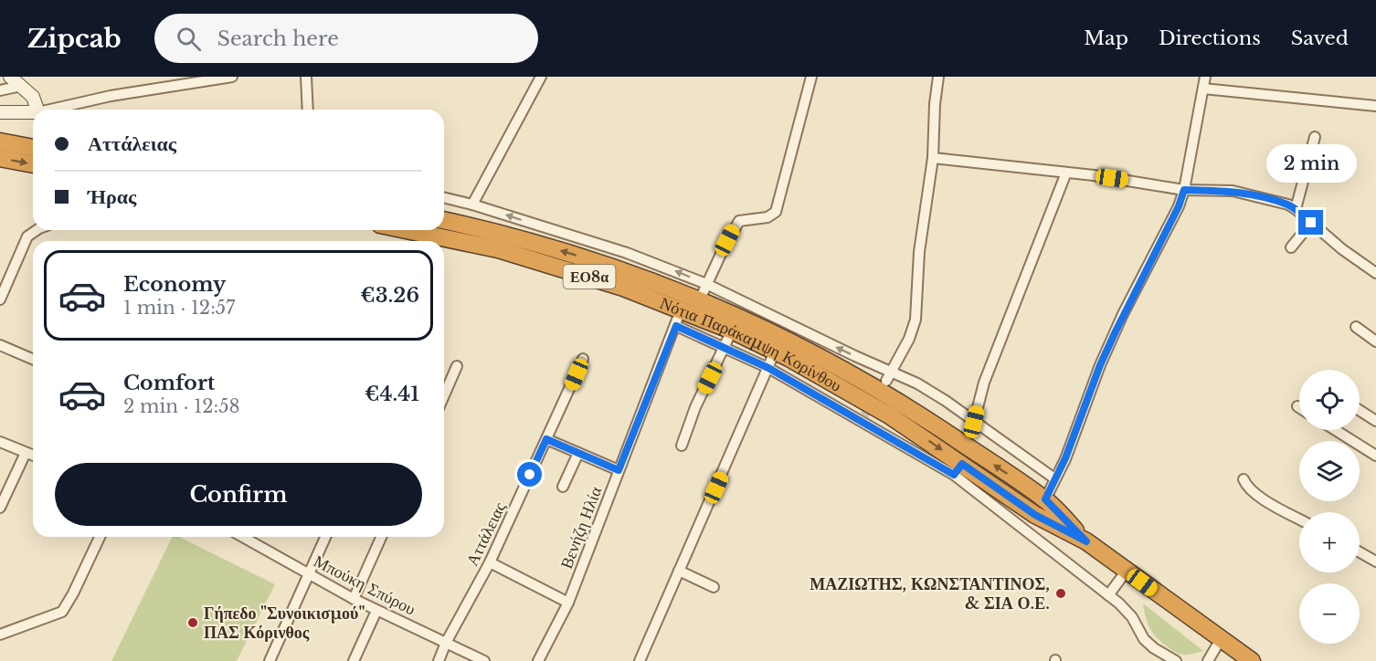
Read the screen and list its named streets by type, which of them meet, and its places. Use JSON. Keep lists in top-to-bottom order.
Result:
{
  "streets": {
    "highway": ["ΕΟ8α", "Νότια Παράκαμψη Κορίνθου"],
    "street": ["Βενήζη Ηλία", "Αττάλειας", "Μπούκη Σπύρου"]
  },
  "crossings": [
    ["Νότια Παράκαμψη Κορίνθου", "Βενήζη Ηλία"],
    ["Αττάλειας", "Μπούκη Σπύρου"]
  ],
  "places": ["ΜΑΖΙΩΤΗΣ, ΚΩΝΣΤΑΝΤΙΝΟΣ, & ΣΙΑ Ο.Ε.", "Γήπεδο \"Συνοικισμού\" ΠΑΣ Κόρινθος"],
  "page": {
    "header": "Zipcab",
    "search": "Search here",
    "nav": ["Map", "Directions", "Saved"],
    "banner": ["Αττάλειας", "Ήρας"],
    "bubble": "2 min",
    "list": [
      {
        "name": "Economy",
        "note": "1 min · 12:57",
        "value": "€3.26"
      },
      {
        "name": "Comfort",
        "note": "2 min · 12:58",
        "value": "€4.41"
      }
    ],
    "map_buttons": ["+", "−"],
    "buttons": "Confirm"
  }
}
